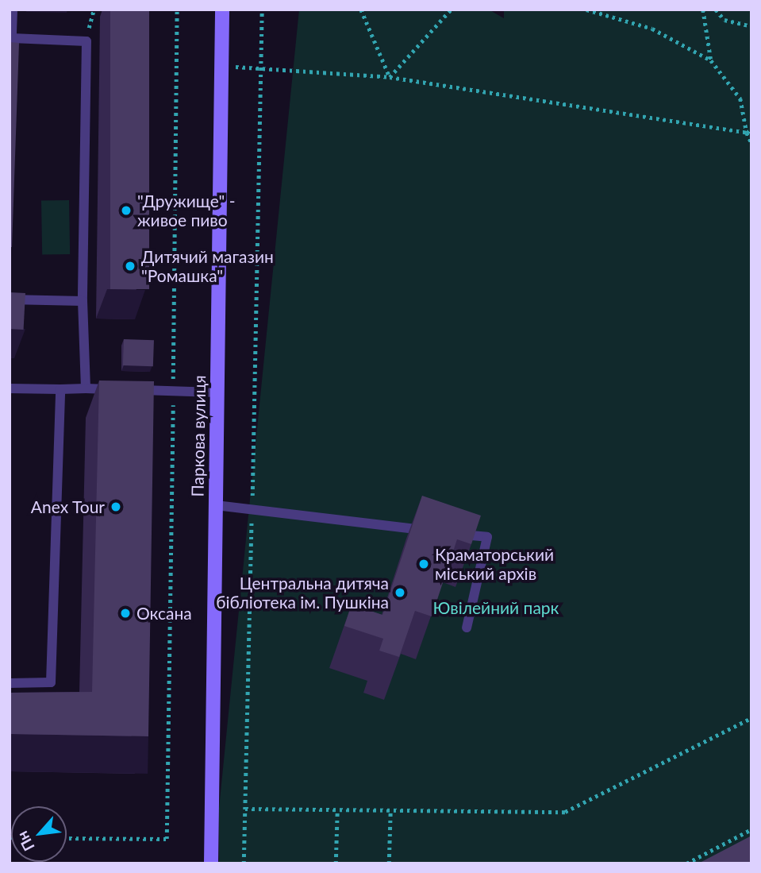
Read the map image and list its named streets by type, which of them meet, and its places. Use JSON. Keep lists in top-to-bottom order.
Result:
{
  "streets": {
    "street": ["Паркова вулиця"]
  },
  "parks": ["Ювілейний парк"],
  "places": [
    "\"Дружище\" - живое пиво",
    "Дитячий магазин \"Ромашка\"",
    "Anex Tour",
    "Краматорський міський архів",
    "Центральна дитяча бібліотека ім. Пушкіна",
    "Оксана"
  ],
  "north": "bottom left"
}
